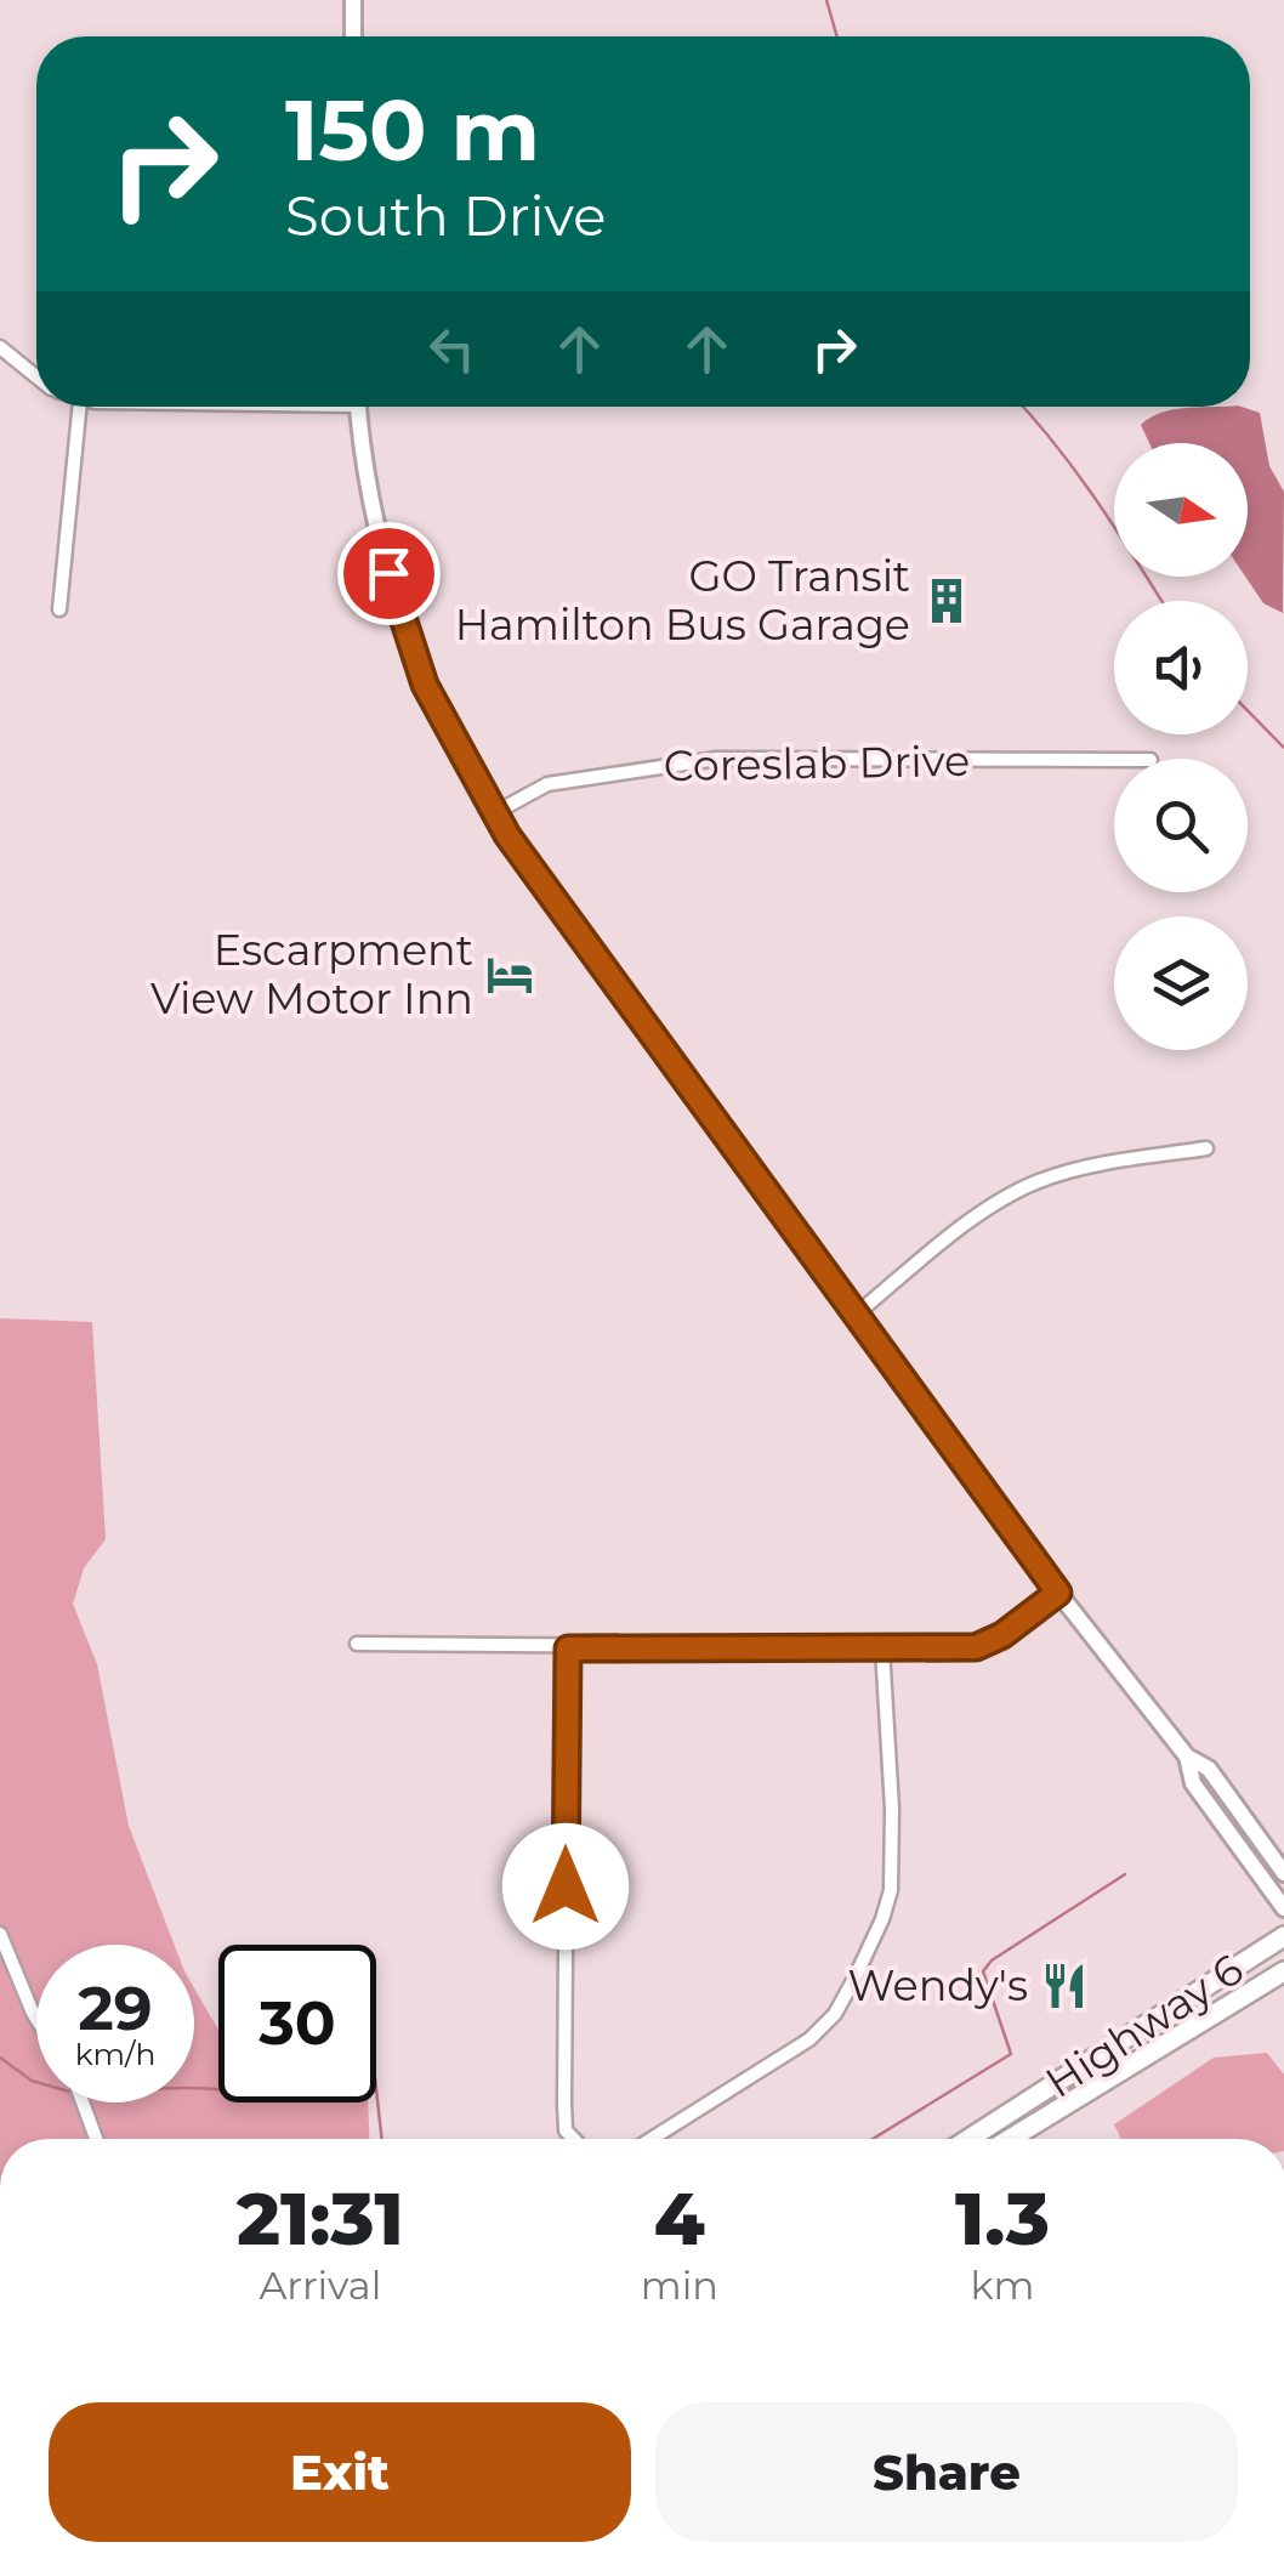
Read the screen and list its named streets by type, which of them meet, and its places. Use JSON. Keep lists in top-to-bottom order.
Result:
{
  "streets": {
    "highway": ["Highway 6"],
    "street": ["Coreslab Drive"]
  },
  "places": {
    "building": ["GO Transit Hamilton Bus Garage"],
    "hotel": ["Escarpment View Motor Inn"],
    "restaurant": ["Wendy's"]
  },
  "north": "right",
  "page": {
    "turn": ["150 m", "South Drive"],
    "speed": "29 km/h",
    "limit": "30",
    "eta": [
      "21:31",
      "Arrival",
      "4",
      "min",
      "1.3",
      "km"
    ],
    "buttons": ["Exit", "Share"]
  }
}
